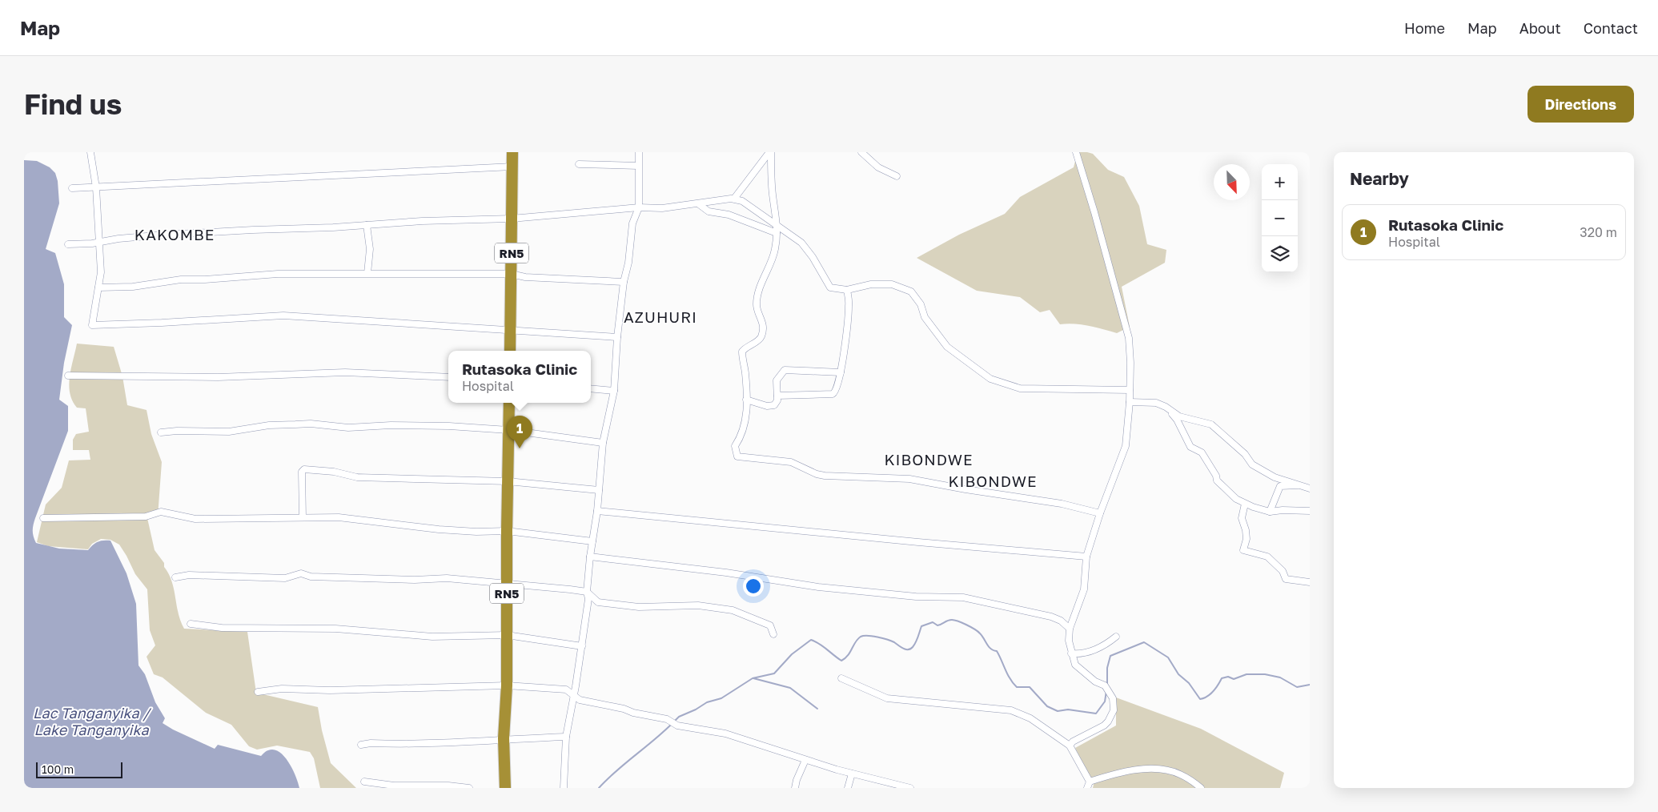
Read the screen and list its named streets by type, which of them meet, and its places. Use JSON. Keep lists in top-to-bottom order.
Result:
{
  "streets": {
    "highway": ["RN5"]
  },
  "districts": [
    "KAKOMBE",
    "AZUHURI",
    "KIBONDWE",
    "KIBONDWE"
  ],
  "water": ["Lac Tanganyika / Lake Tanganyika"],
  "scale_bar": "100 m",
  "north": "bottom right",
  "page": {
    "header": "Map",
    "nav": [
      "Home",
      "Map",
      "About",
      "Contact"
    ],
    "buttons": "Directions",
    "title": "Find us",
    "heading": "Nearby",
    "map_buttons": ["+", "−"],
    "list": [
      {
        "mark": "1",
        "name": "Rutasoka Clinic",
        "note": "Hospital",
        "value": "320 m"
      }
    ],
    "popup": ["Rutasoka Clinic", "Hospital"],
    "pins": "1",
    "scale": "100 m"
  }
}
